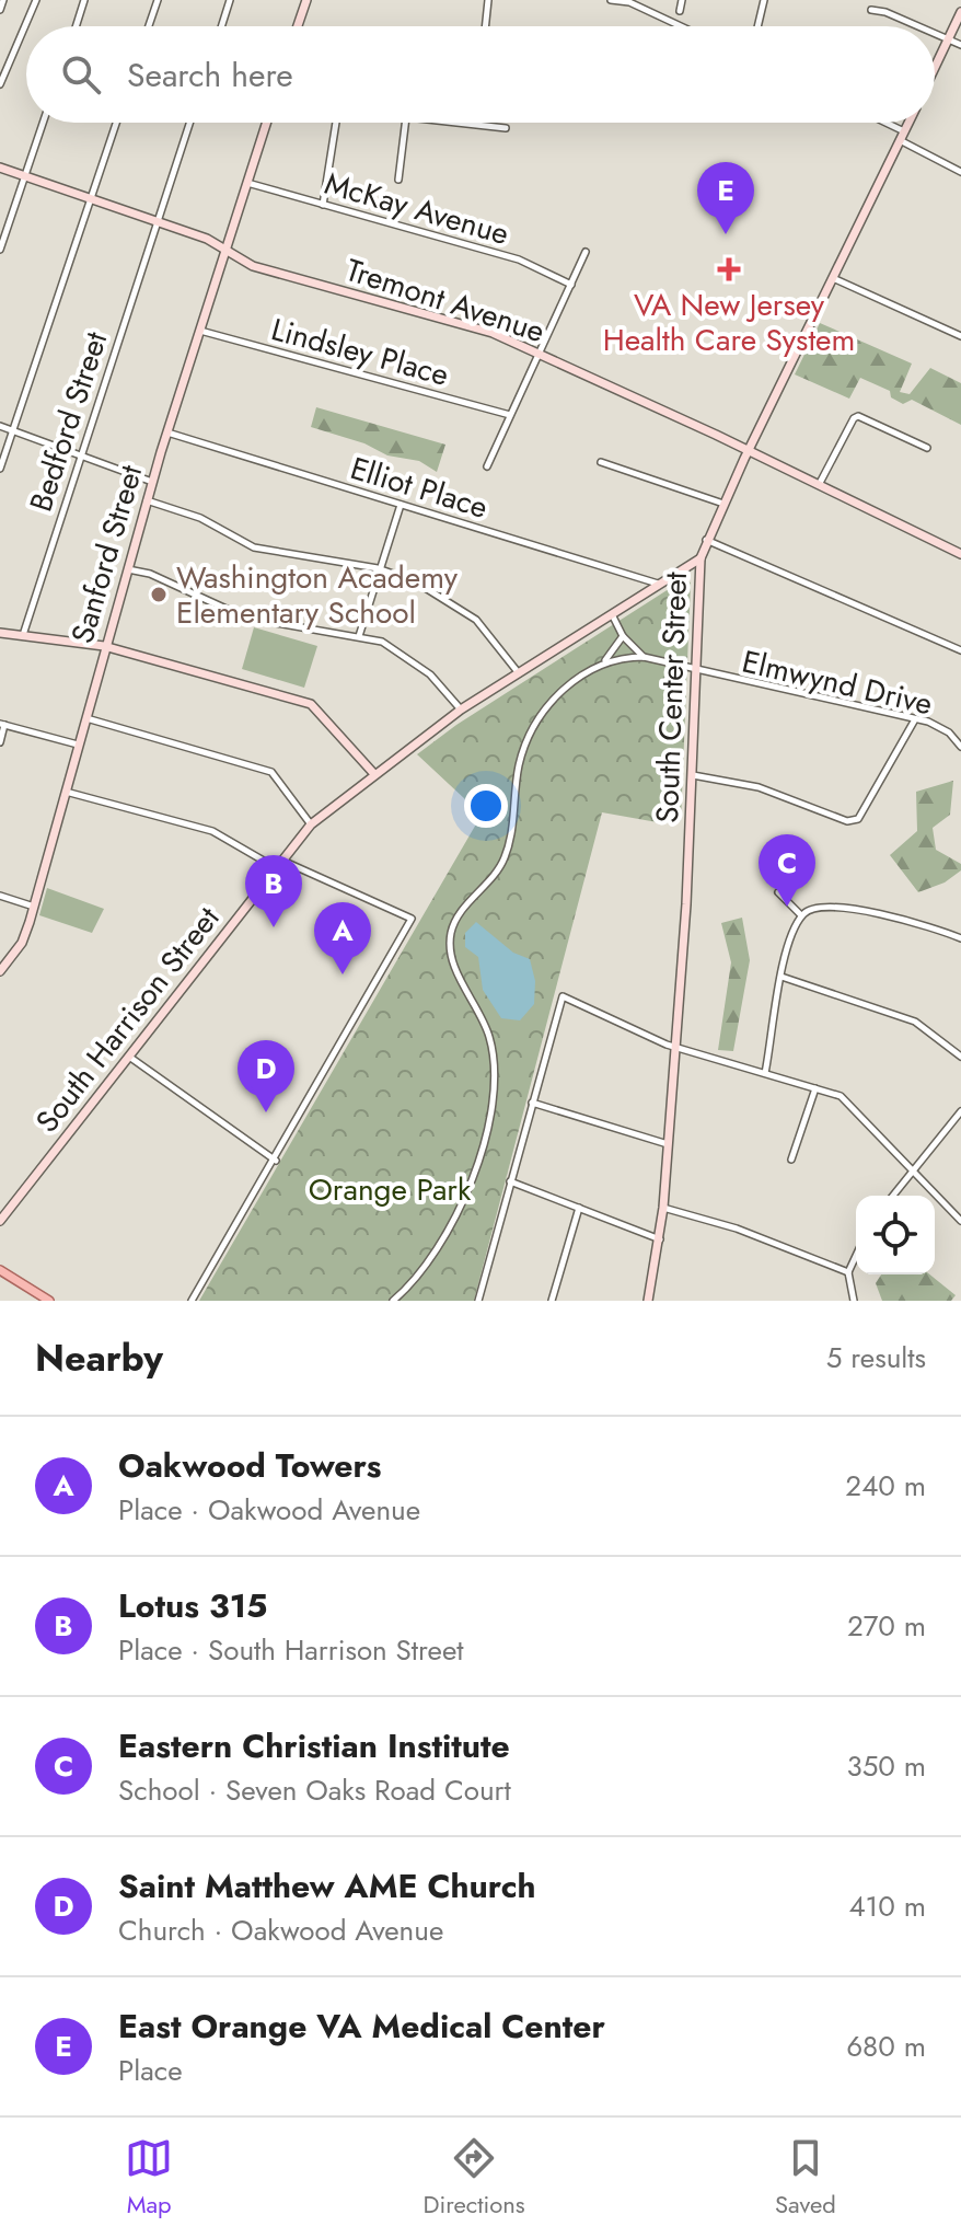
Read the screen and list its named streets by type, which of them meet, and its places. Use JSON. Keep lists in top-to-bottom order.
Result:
{
  "streets": {
    "main road": [
      "Tremont Avenue",
      "Sanford Street",
      "South Center Street",
      "South Harrison Street"
    ],
    "street": [
      "McKay Avenue",
      "Lindsley Place",
      "Bedford Street",
      "Elliot Place",
      "Elmwynd Drive"
    ]
  },
  "crossings": [
    ["McKay Avenue", "Sanford Street"],
    ["Tremont Avenue", "Bedford Street"],
    ["Tremont Avenue", "Sanford Street"],
    ["Tremont Avenue", "South Center Street"],
    ["Lindsley Place", "Sanford Street"],
    ["Elliot Place", "Sanford Street"],
    ["Elliot Place", "South Harrison Street"],
    ["Elmwynd Drive", "South Center Street"],
    ["South Center Street", "South Harrison Street"]
  ],
  "parks": ["Orange Park"],
  "places": {
    "health": ["VA New Jersey Health Care System"],
    "other": ["Washington Academy Elementary School"]
  },
  "page": {
    "search": "Search here",
    "pins": [
      "E",
      "C",
      "B",
      "A",
      "D"
    ],
    "heading": ["Nearby", "5 results"],
    "list": [
      {
        "mark": "A",
        "name": "Oakwood Towers",
        "note": "Place · Oakwood Avenue",
        "value": "240 m"
      },
      {
        "mark": "B",
        "name": "Lotus 315",
        "note": "Place · South Harrison Street",
        "value": "270 m"
      },
      {
        "mark": "C",
        "name": "Eastern Christian Institute",
        "note": "School · Seven Oaks Road Court",
        "value": "350 m"
      },
      {
        "mark": "D",
        "name": "Saint Matthew AME Church",
        "note": "Church · Oakwood Avenue",
        "value": "410 m"
      },
      {
        "mark": "E",
        "name": "East Orange VA Medical Center",
        "note": "Place",
        "value": "680 m"
      }
    ],
    "nav": ["Map", "Directions", "Saved"]
  }
}
